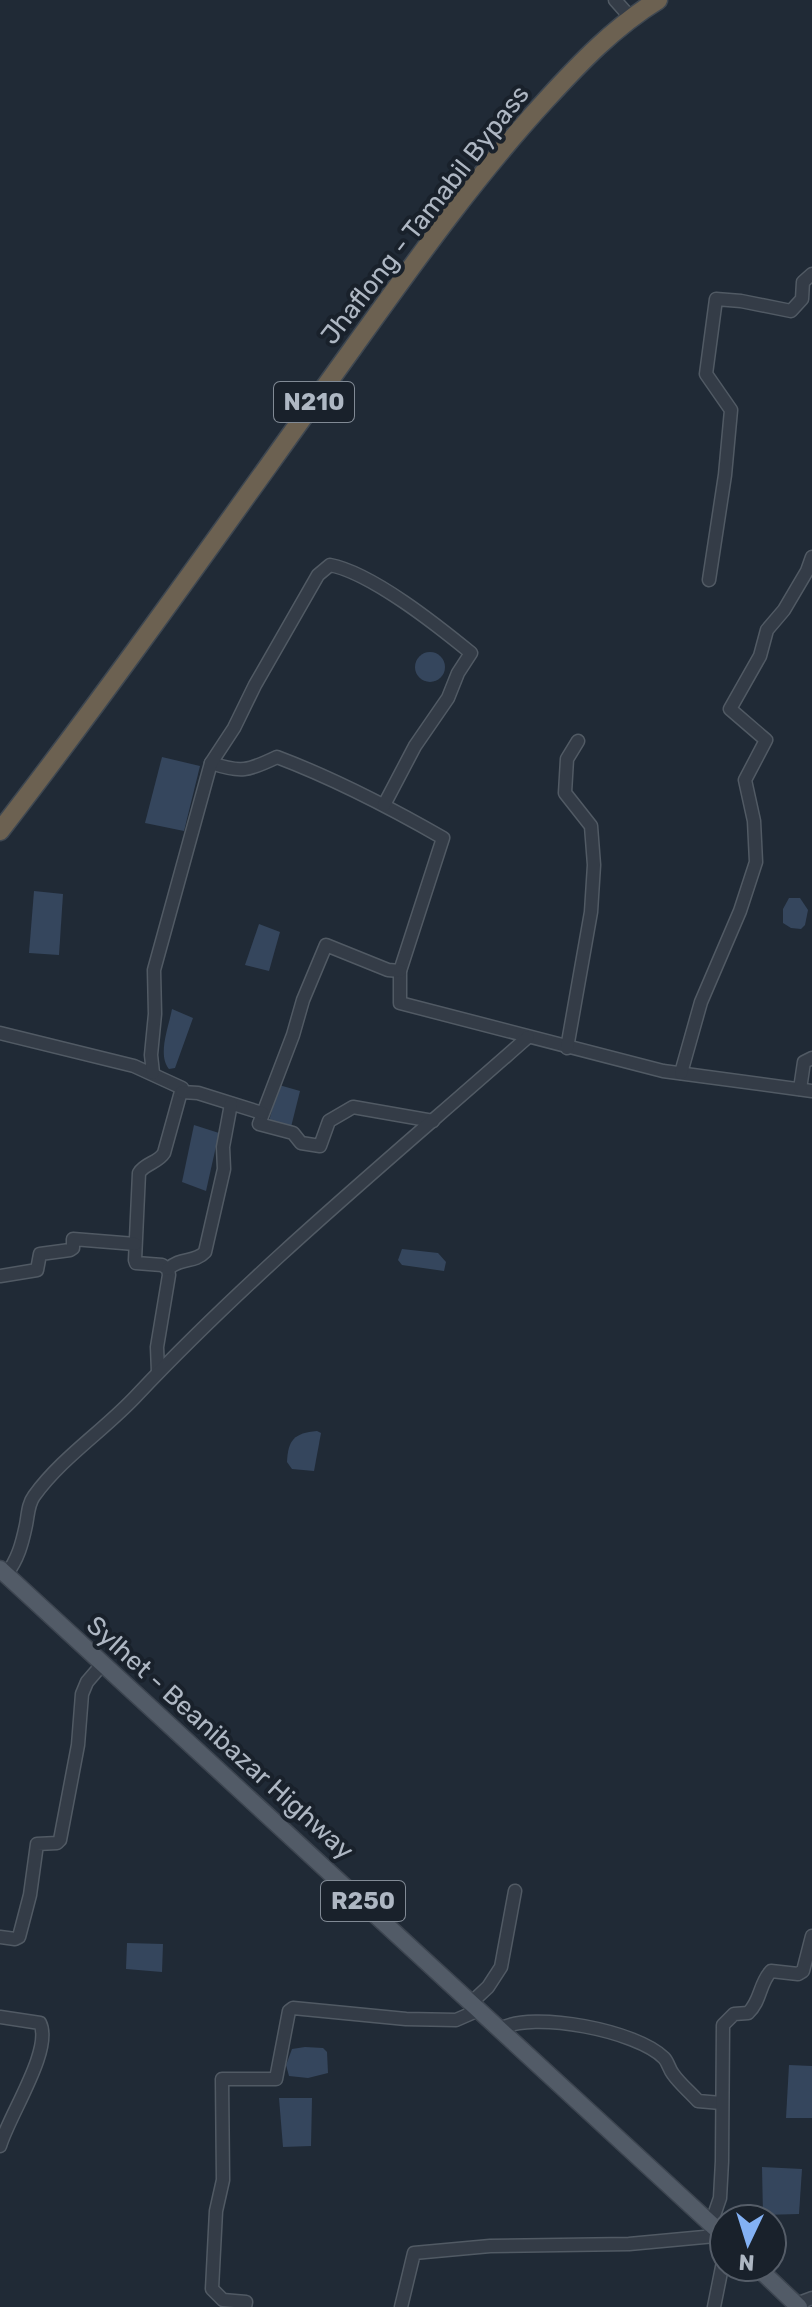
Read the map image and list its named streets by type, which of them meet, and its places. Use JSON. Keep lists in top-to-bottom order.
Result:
{
  "streets": {
    "highway": ["Jhaflong - Tamabil Bypass", "N210"],
    "main road": ["Sylhet - Beanibazar Highway", "R250"]
  },
  "north": "bottom"
}
